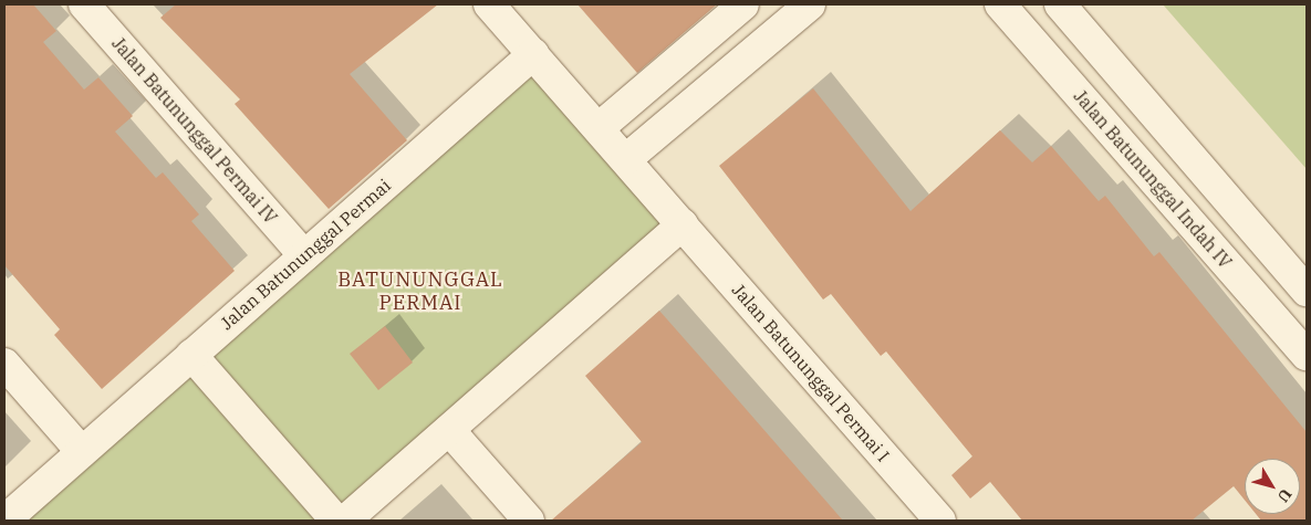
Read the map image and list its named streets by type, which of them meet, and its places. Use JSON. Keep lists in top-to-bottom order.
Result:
{
  "streets": {
    "street": [
      "Jalan Batununggal Permai IV",
      "Jalan Batununggal Indah IV",
      "Jalan Batununggal Permai",
      "Jalan Batununggal Permai I"
    ]
  },
  "crossings": [
    ["Jalan Batununggal Permai IV", "Jalan Batununggal Permai"]
  ],
  "districts": ["BATUNUNGGAL PERMAI"],
  "north": "bottom right"
}
